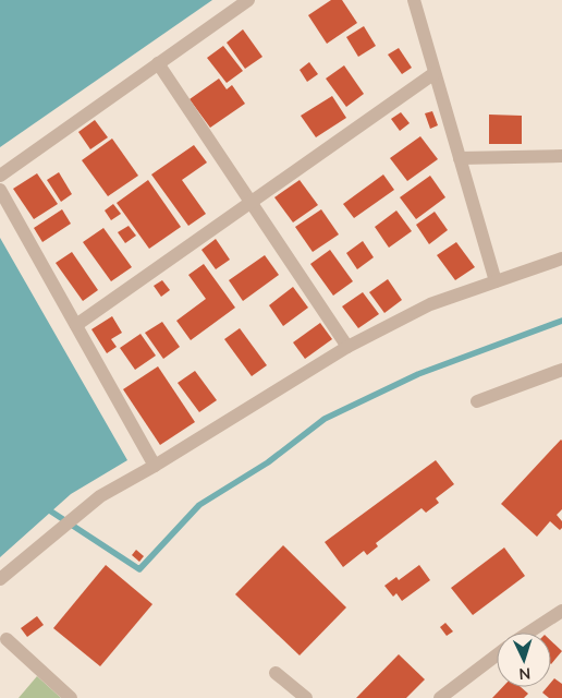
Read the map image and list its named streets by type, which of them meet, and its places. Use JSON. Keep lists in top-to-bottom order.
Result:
{
  "north": "bottom"
}
